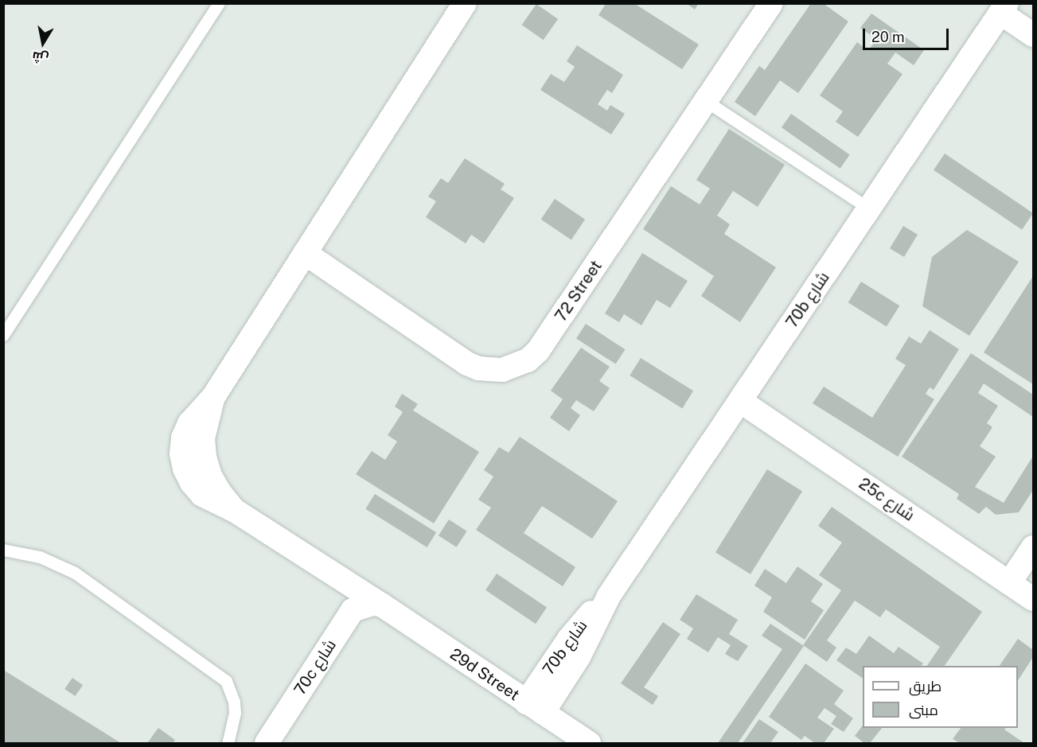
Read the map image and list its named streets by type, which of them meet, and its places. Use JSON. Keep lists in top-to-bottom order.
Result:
{
  "streets": {
    "street": [
      "72 Street",
      "70b شارع",
      "25c شارع",
      "70c شارع",
      "29d Street"
    ]
  },
  "crossings": [
    ["72 Street", "29d Street"],
    ["70b شارع", "25c شارع"],
    ["70b شارع", "29d Street"],
    ["70c شارع", "29d Street"]
  ],
  "legend": ["طريق", "مبنى"],
  "scale_bar": "20 m",
  "north": "bottom"
}
